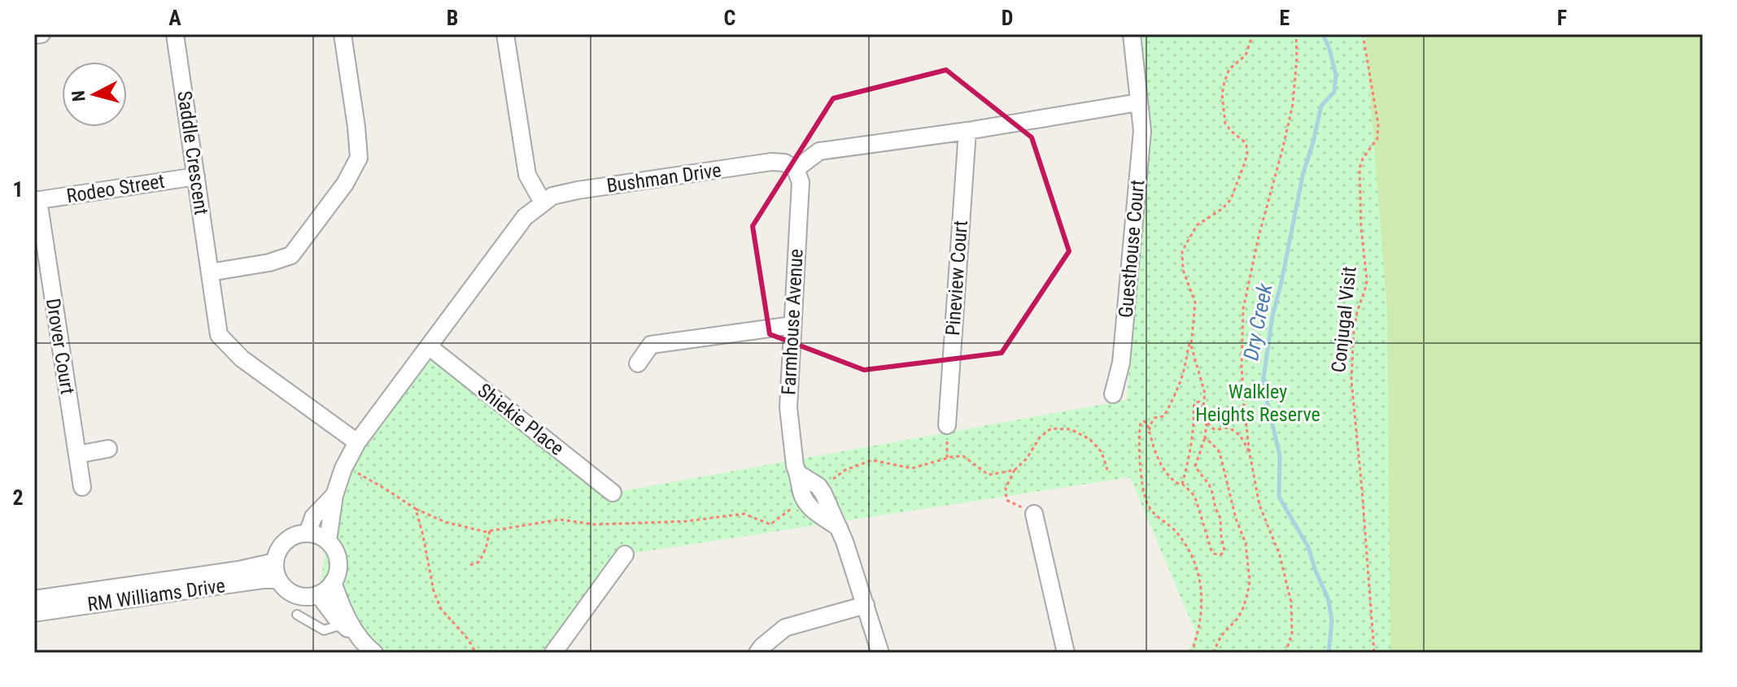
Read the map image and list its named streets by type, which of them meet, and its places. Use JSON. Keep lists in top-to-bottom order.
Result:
{
  "streets": {
    "street": [
      "Saddle Crescent",
      "Bushman Drive",
      "Rodeo Street",
      "Guesthouse Court",
      "Pineview Court",
      "Farmhouse Avenue",
      "Drover Court",
      "Shiekie Place",
      "RM Williams Drive"
    ],
    "path": ["Conjugal Visit"]
  },
  "crossings": [
    ["Saddle Crescent", "Bushman Drive"],
    ["Saddle Crescent", "Rodeo Street"],
    ["Bushman Drive", "Farmhouse Avenue"],
    ["Bushman Drive", "Shiekie Place"],
    ["Bushman Drive", "RM Williams Drive"],
    ["Rodeo Street", "Drover Court"]
  ],
  "water": ["Dry Creek"],
  "parks": ["Walkley Heights Reserve"],
  "north": "left",
  "grid": {
    "columns": [
      "A",
      "B",
      "C",
      "D",
      "E",
      "F"
    ],
    "rows": ["1", "2"]
  }
}
